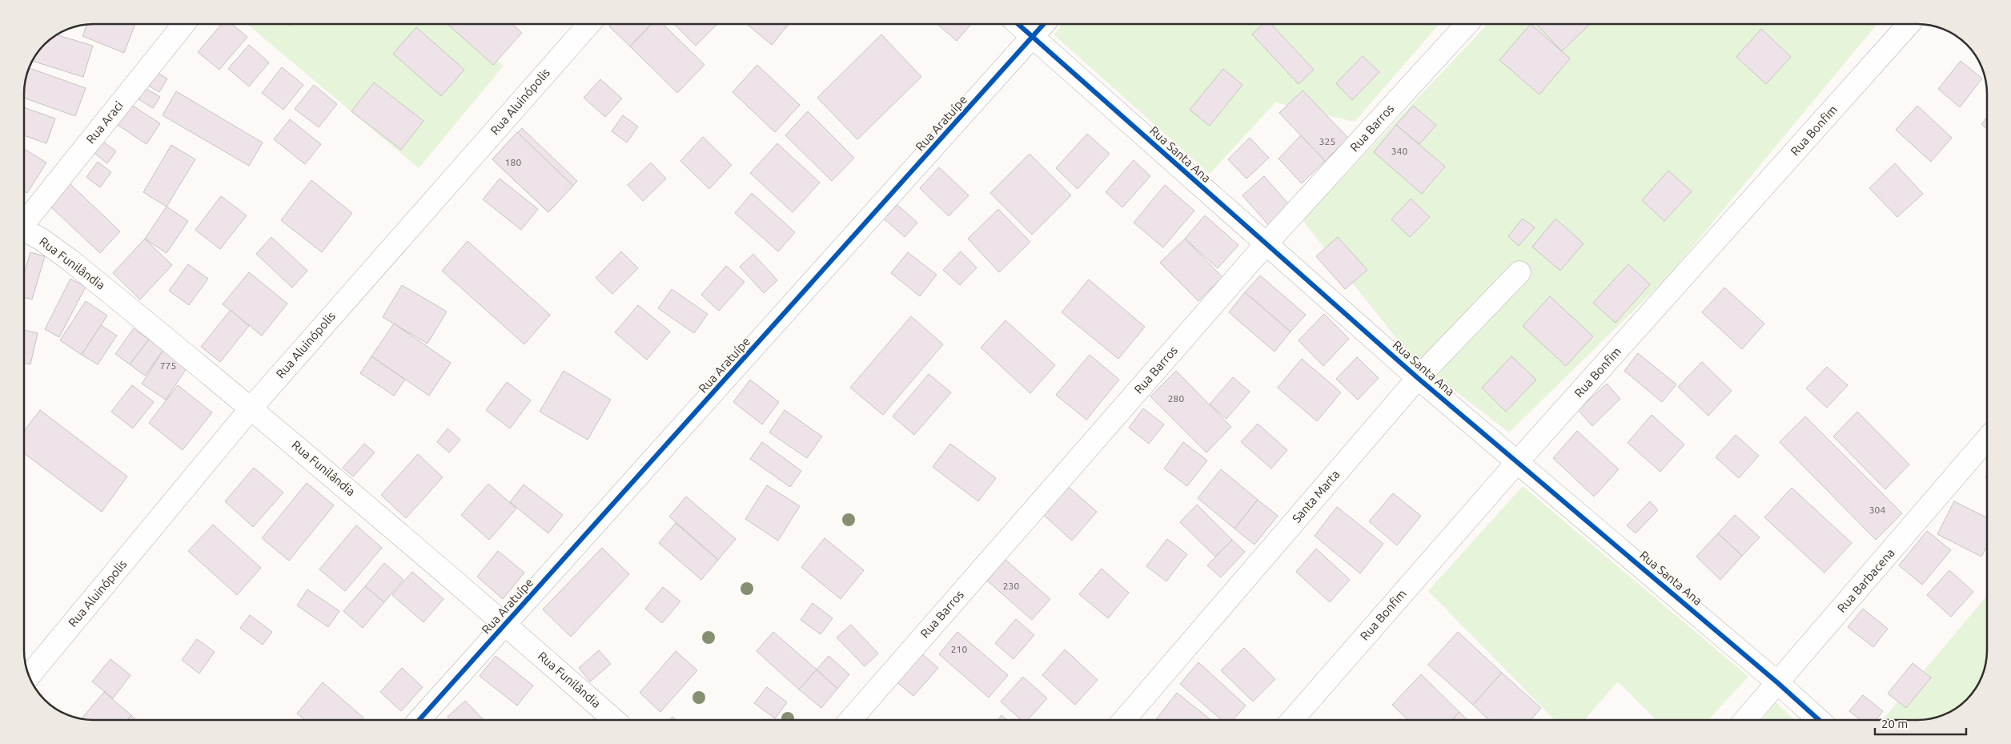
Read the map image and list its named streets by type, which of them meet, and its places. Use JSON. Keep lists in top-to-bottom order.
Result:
{
  "streets": {
    "street": [
      "Rua Aluinópolis",
      "Rua Araci",
      "Rua Aratuípe",
      "Rua Barros",
      "Rua Bonfim",
      "Rua Santa Ana",
      "Rua Funilândia",
      "Santa Marta",
      "Rua Barbacena"
    ]
  },
  "crossings": [
    ["Rua Aluinópolis", "Rua Funilândia"],
    ["Rua Aratuípe", "Rua Santa Ana"],
    ["Rua Aratuípe", "Rua Funilândia"],
    ["Rua Barros", "Rua Santa Ana"],
    ["Rua Bonfim", "Rua Santa Ana"],
    ["Rua Santa Ana", "Santa Marta"],
    ["Rua Santa Ana", "Rua Barbacena"]
  ],
  "house_numbers": [
    "325",
    "340",
    "180",
    "775",
    "280",
    "304",
    "230",
    "210"
  ],
  "scale_bar": "20 m"
}
